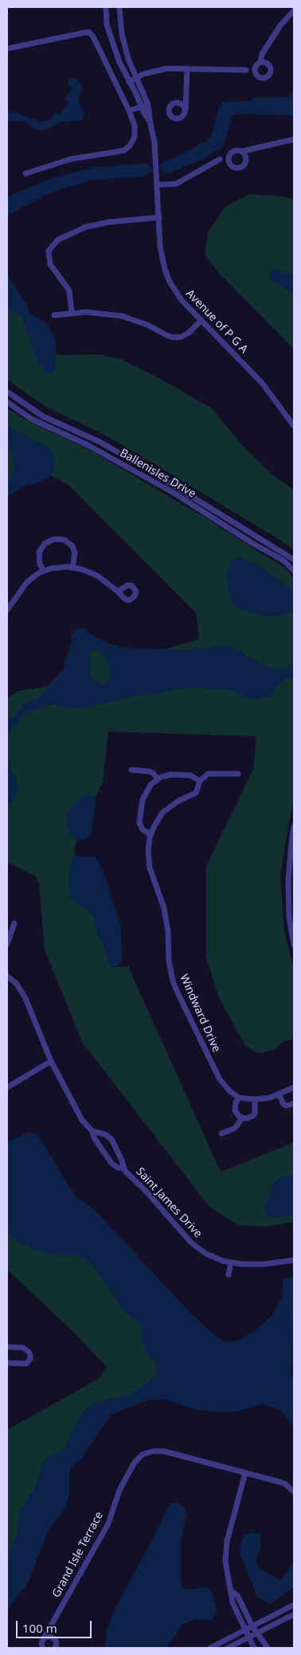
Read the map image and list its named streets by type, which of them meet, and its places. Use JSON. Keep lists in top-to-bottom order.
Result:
{
  "streets": {
    "street": [
      "Avenue of P G A",
      "Ballenisles Drive",
      "Windward Drive",
      "Saint James Drive",
      "Grand Isle Terrace"
    ]
  },
  "scale_bar": "100 m"
}
